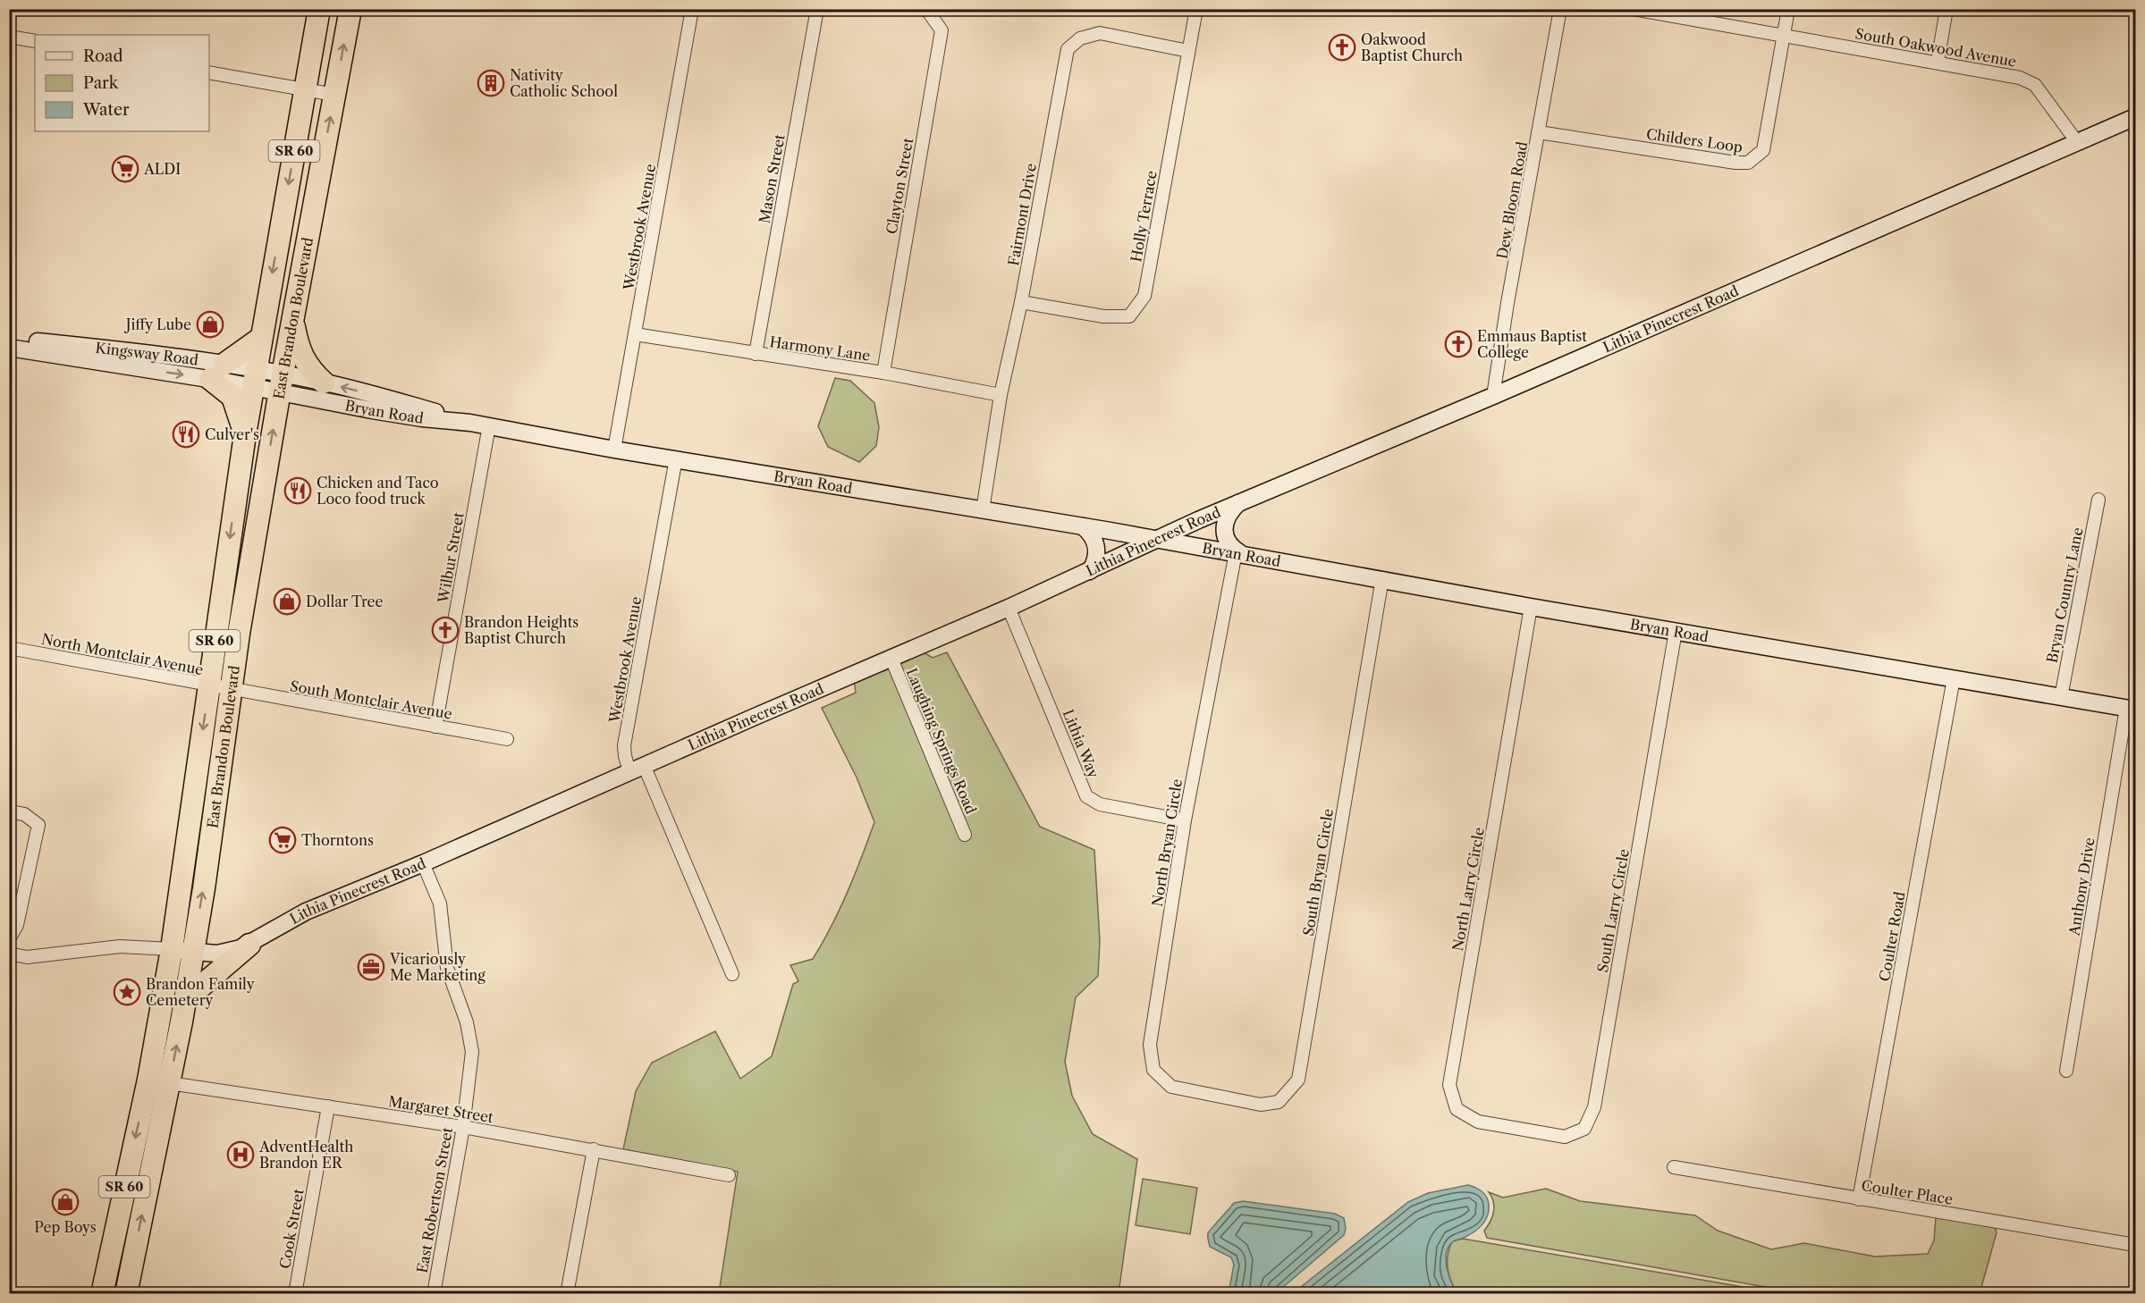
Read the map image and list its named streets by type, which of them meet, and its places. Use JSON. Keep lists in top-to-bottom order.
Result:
{
  "streets": {
    "highway": ["SR 60", "East Brandon Boulevard"],
    "street": [
      "South Oakwood Avenue",
      "Childers Loop",
      "Mason Street",
      "Clayton Street",
      "Dew Bloom Road",
      "Fairmont Drive",
      "Holly Terrace",
      "Westbrook Avenue",
      "Lithia Pinecrest Road",
      "Harmony Lane",
      "Kingsway Road",
      "Bryan Road",
      "Wilbur Street",
      "Bryan Country Lane",
      "North Montclair Avenue",
      "South Montclair Avenue",
      "Laughing Springs Road",
      "Lithia Way",
      "North Bryan Circle",
      "South Bryan Circle",
      "Anthony Drive",
      "North Larry Circle",
      "South Larry Circle",
      "Coulter Road",
      "Margaret Street",
      "Coulter Place",
      "East Robertson Street",
      "Cook Street"
    ]
  },
  "crossings": [
    ["South Oakwood Avenue", "Childers Loop"],
    ["South Oakwood Avenue", "Lithia Pinecrest Road"],
    ["Childers Loop", "Dew Bloom Road"],
    ["Mason Street", "Harmony Lane"],
    ["Clayton Street", "Harmony Lane"],
    ["Dew Bloom Road", "Lithia Pinecrest Road"],
    ["Fairmont Drive", "Holly Terrace"],
    ["Fairmont Drive", "Harmony Lane"],
    ["Fairmont Drive", "Bryan Road"],
    ["Westbrook Avenue", "Lithia Pinecrest Road"],
    ["Westbrook Avenue", "Harmony Lane"],
    ["Westbrook Avenue", "Bryan Road"],
    ["East Brandon Boulevard", "Lithia Pinecrest Road"],
    ["East Brandon Boulevard", "Kingsway Road"],
    ["East Brandon Boulevard", "Bryan Road"],
    ["East Brandon Boulevard", "North Montclair Avenue"],
    ["East Brandon Boulevard", "South Montclair Avenue"],
    ["East Brandon Boulevard", "Margaret Street"],
    ["Lithia Pinecrest Road", "Bryan Road"],
    ["Lithia Pinecrest Road", "Laughing Springs Road"],
    ["Lithia Pinecrest Road", "Lithia Way"],
    ["Lithia Pinecrest Road", "East Robertson Street"],
    ["Kingsway Road", "Bryan Road"],
    ["Bryan Road", "Wilbur Street"],
    ["Bryan Road", "Bryan Country Lane"],
    ["Bryan Road", "North Bryan Circle"],
    ["Bryan Road", "South Bryan Circle"],
    ["Bryan Road", "Anthony Drive"],
    ["Bryan Road", "North Larry Circle"],
    ["Bryan Road", "South Larry Circle"],
    ["Bryan Road", "Coulter Road"],
    ["Wilbur Street", "South Montclair Avenue"],
    ["North Montclair Avenue", "South Montclair Avenue"],
    ["Lithia Way", "North Bryan Circle"],
    ["North Bryan Circle", "South Bryan Circle"],
    ["North Larry Circle", "South Larry Circle"],
    ["Coulter Road", "Coulter Place"],
    ["Margaret Street", "East Robertson Street"],
    ["Margaret Street", "Cook Street"]
  ],
  "places": {
    "church": ["Oakwood Baptist Church", "Emmaus Baptist College", "Brandon Heights Baptist Church"],
    "building": ["Nativity Catholic School"],
    "supermarket": ["ALDI", "Thorntons"],
    "shop": ["Jiffy Lube", "Dollar Tree", "Pep Boys"],
    "restaurant": ["Culver's", "Chicken and Taco Loco food truck"],
    "office": ["Vicariously Me Marketing"],
    "place": ["Brandon Family Cemetery"],
    "hospital": ["AdventHealth Brandon ER"]
  },
  "legend": ["Road", "Park", "Water"]
}
